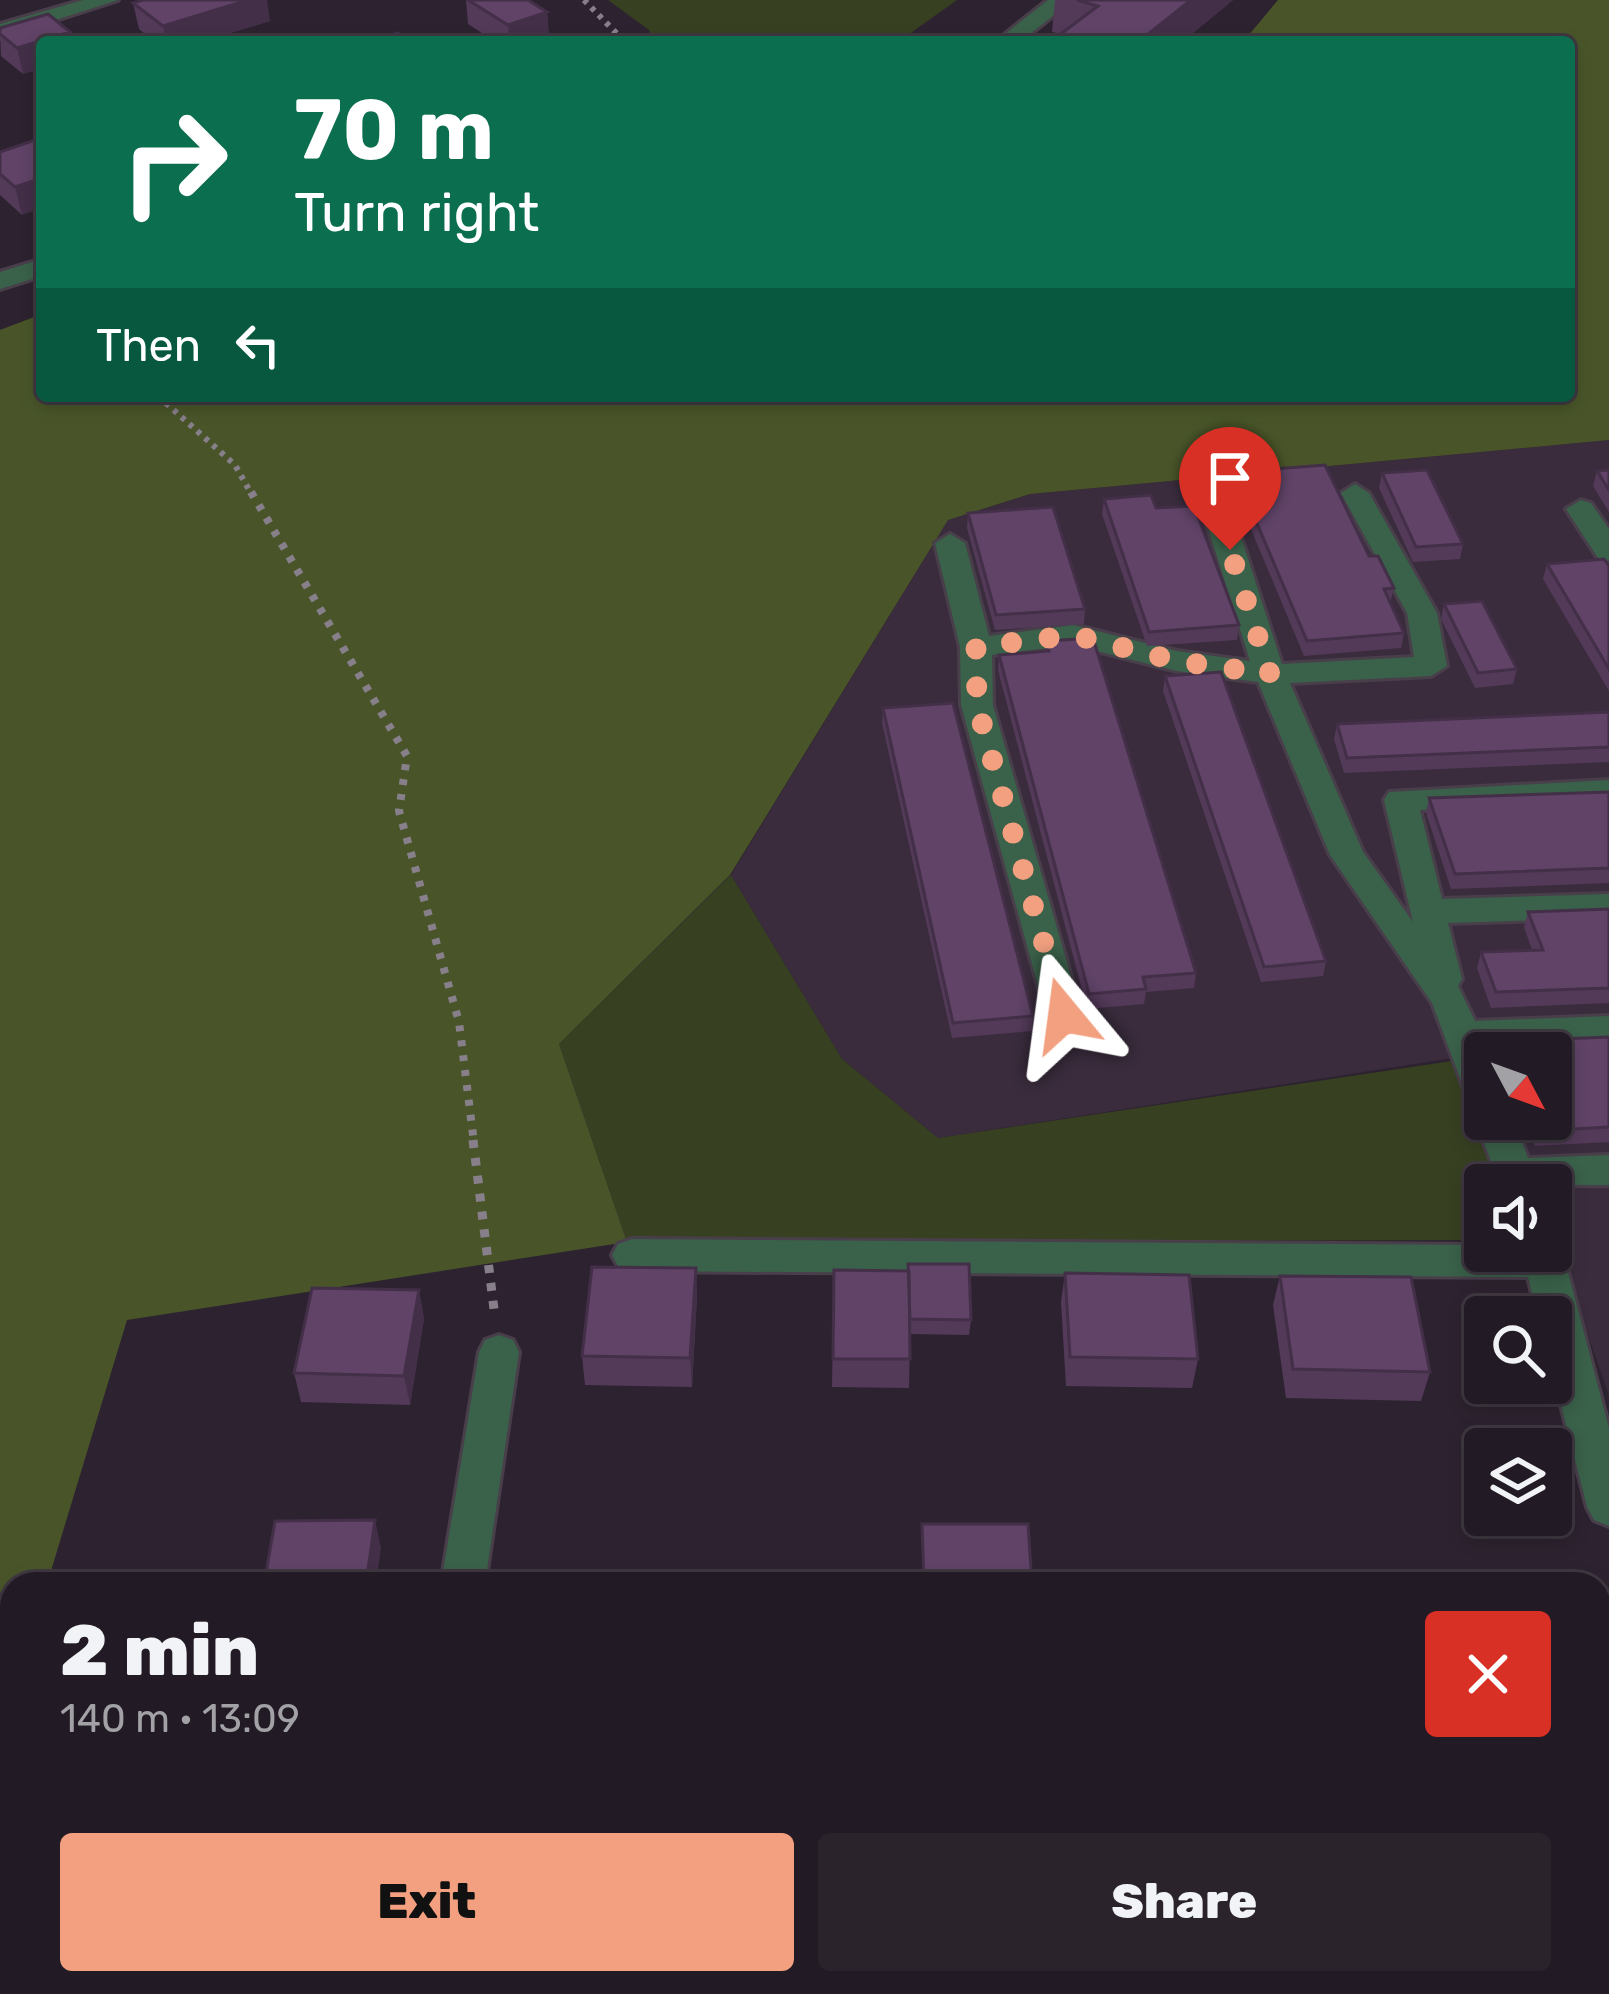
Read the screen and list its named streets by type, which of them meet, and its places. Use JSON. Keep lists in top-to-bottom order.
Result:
{
  "north": "bottom right",
  "page": {
    "turn": ["70 m", "Turn right"],
    "then": "Then",
    "heading": ["2 min", "140 m · 13:09"],
    "buttons": ["Exit", "Share"]
  }
}
